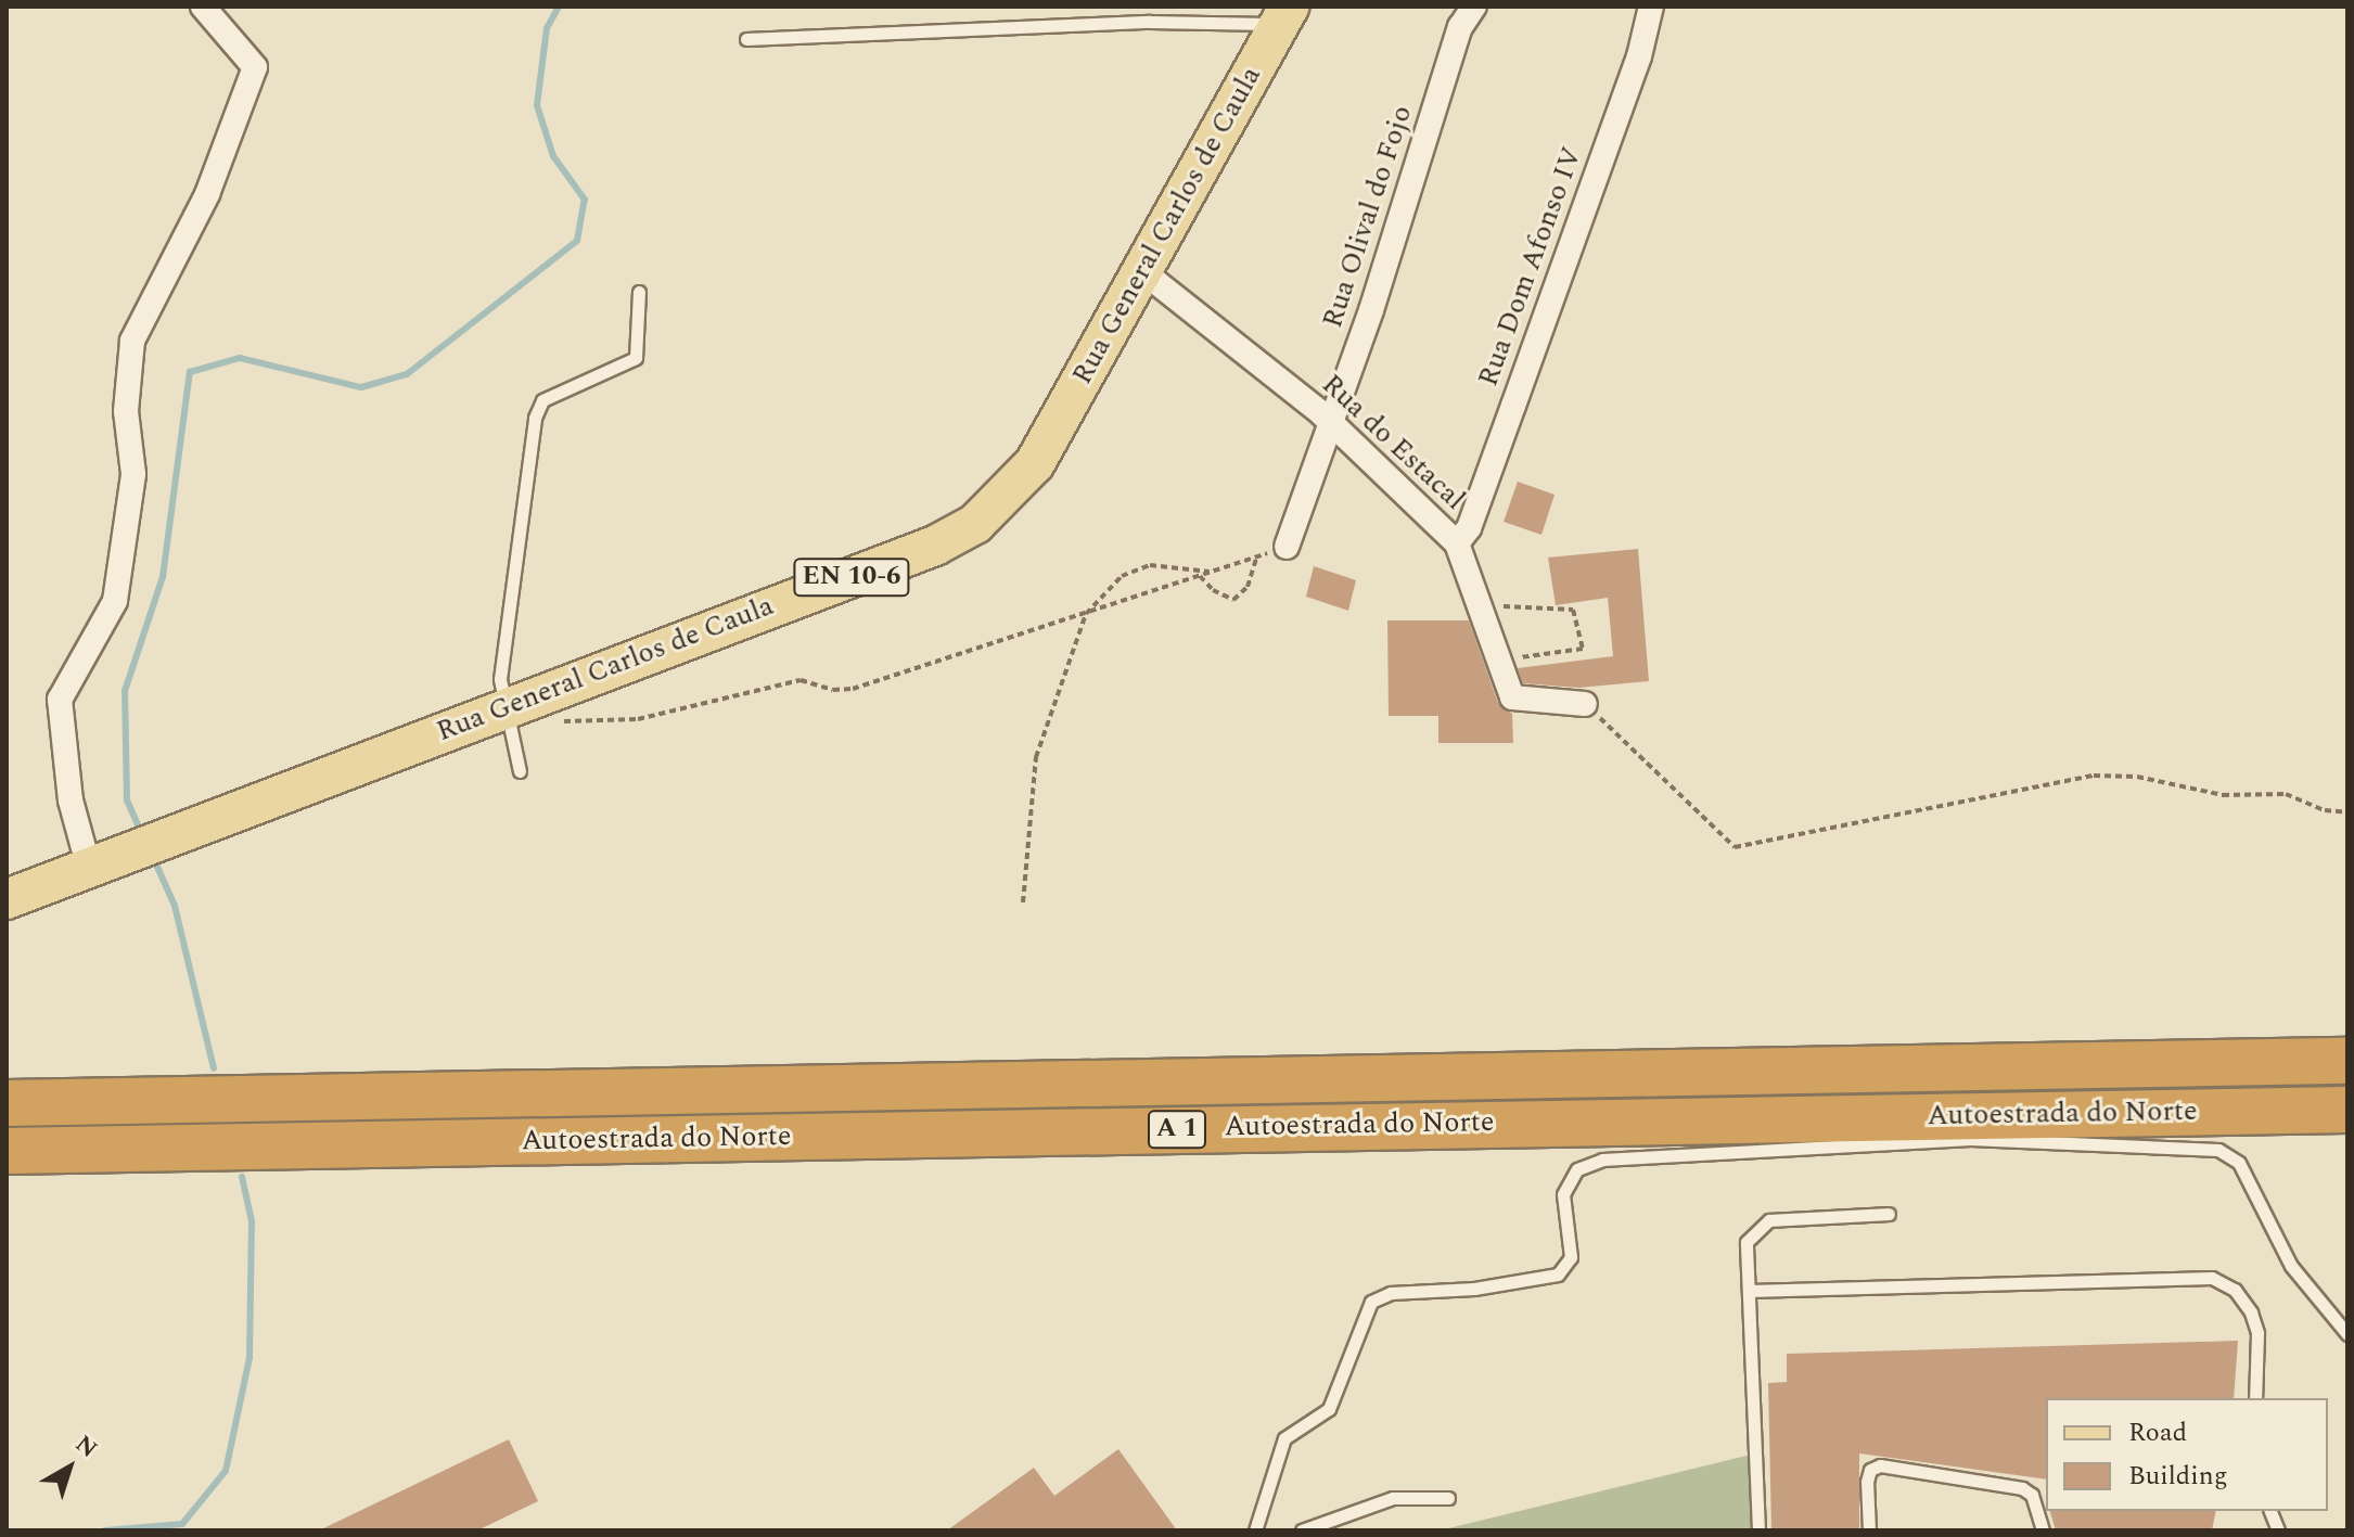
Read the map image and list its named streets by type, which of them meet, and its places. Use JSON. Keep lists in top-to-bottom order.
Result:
{
  "streets": {
    "highway": ["Autoestrada do Norte", "A 1"],
    "main road": ["Rua General Carlos de Caula", "EN 10-6"],
    "street": ["Rua Olival do Fojo", "Rua Dom Afonso IV", "Rua do Estacal"]
  },
  "crossings": [
    ["Rua Olival do Fojo", "Rua do Estacal"],
    ["Rua General Carlos de Caula", "Rua do Estacal"],
    ["Rua Dom Afonso IV", "Rua do Estacal"]
  ],
  "legend": ["Road", "Building"],
  "north": "top right"
}
